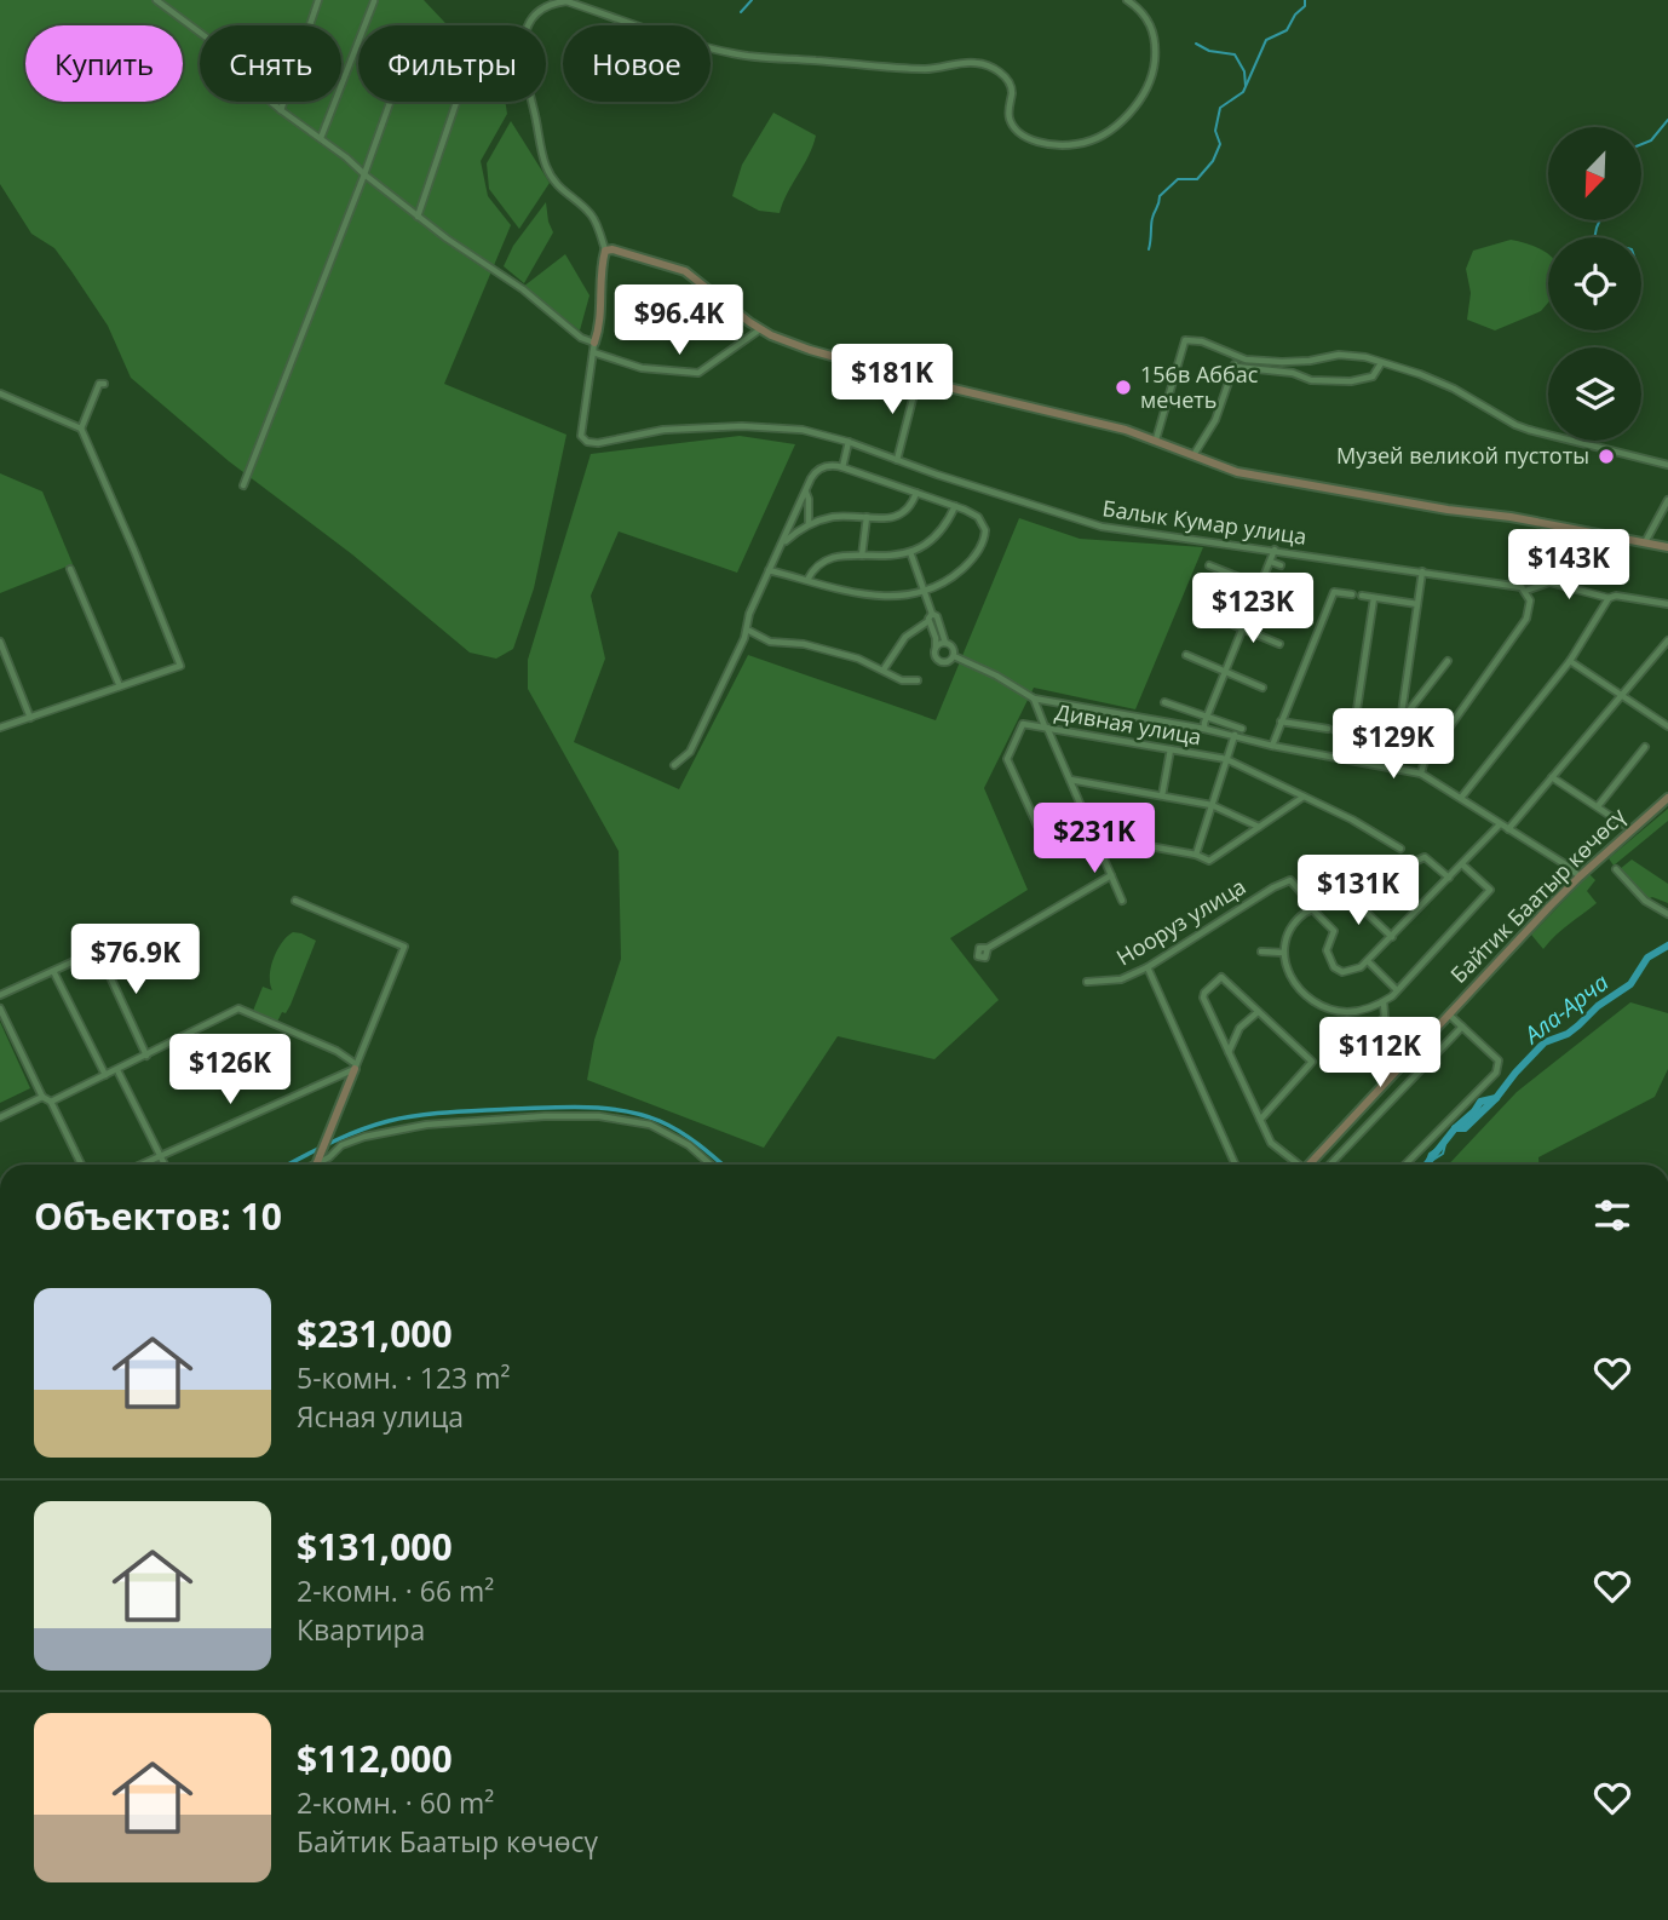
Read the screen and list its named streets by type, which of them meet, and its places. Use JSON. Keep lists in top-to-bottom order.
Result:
{
  "streets": {
    "street": [
      "Балык Кумар улица",
      "Дивная улица",
      "Байтик Баатыр көчөсү",
      "Нооруз улица"
    ]
  },
  "water": ["Ала-Арча"],
  "places": ["156в Аббас мечеть", "Музей великой пустоты"],
  "north": "bottom left",
  "page": {
    "chip": [
      "Купить",
      "Снять",
      "Фильтры",
      "Новое"
    ],
    "price": [
      "$96.4K",
      "$181K",
      "$143K",
      "$123K",
      "$129K",
      "$231K",
      "$131K",
      "$76.9K",
      "$112K",
      "$126K"
    ],
    "heading": "Объектов: 10",
    "list": [
      {
        "name": "$231,000",
        "note": "5-комн. · 123 m² · Ясная улица"
      },
      {
        "name": "$131,000",
        "note": "2-комн. · 66 m² · Квартира"
      },
      {
        "name": "$112,000",
        "note": "2-комн. · 60 m² · Байтик Баатыр көчөсү"
      }
    ]
  }
}
